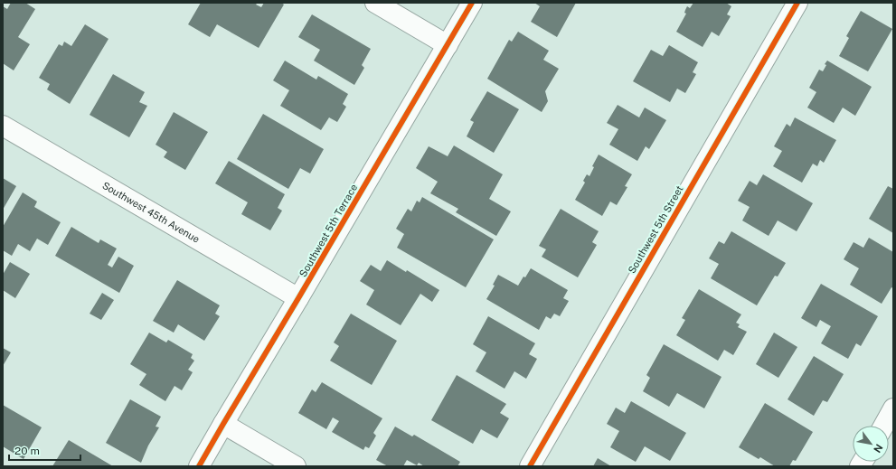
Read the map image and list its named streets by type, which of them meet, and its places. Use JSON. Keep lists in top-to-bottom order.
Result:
{
  "streets": {
    "street": ["Southwest 45th Avenue", "Southwest 5th Street", "Southwest 5th Terrace"]
  },
  "crossings": [
    ["Southwest 45th Avenue", "Southwest 5th Terrace"]
  ],
  "scale_bar": "20 m",
  "north": "bottom right"
}
